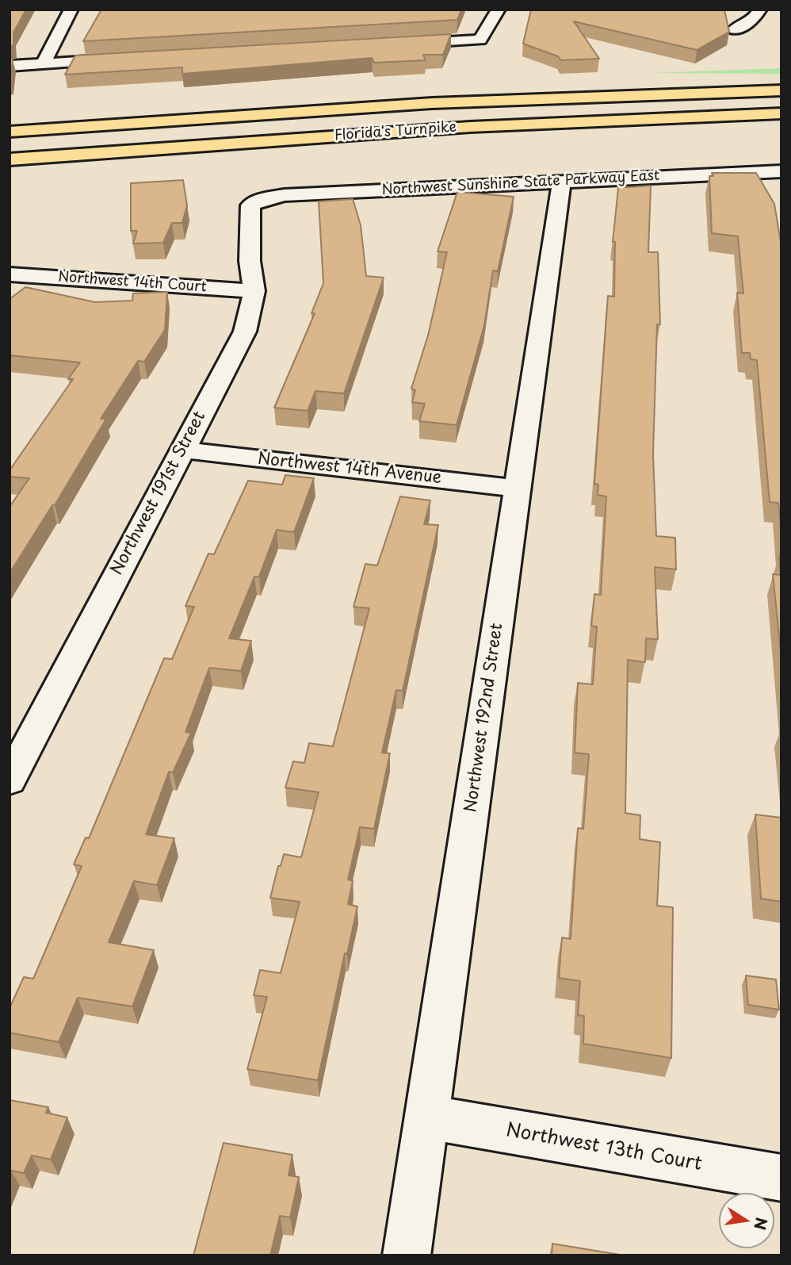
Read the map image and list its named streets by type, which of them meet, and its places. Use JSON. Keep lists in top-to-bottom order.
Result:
{
  "streets": {
    "highway": ["Florida's Turnpike"],
    "street": [
      "Northwest Sunshine State Parkway East",
      "Northwest 14th Court",
      "Northwest 14th Avenue",
      "Northwest 191st Street",
      "Northwest 192nd Street",
      "Northwest 13th Court"
    ]
  },
  "crossings": [
    ["Northwest Sunshine State Parkway East", "Northwest 191st Street"],
    ["Northwest Sunshine State Parkway East", "Northwest 192nd Street"],
    ["Northwest 14th Court", "Northwest 191st Street"],
    ["Northwest 14th Avenue", "Northwest 191st Street"],
    ["Northwest 14th Avenue", "Northwest 192nd Street"],
    ["Northwest 192nd Street", "Northwest 13th Court"]
  ],
  "north": "right"
}
